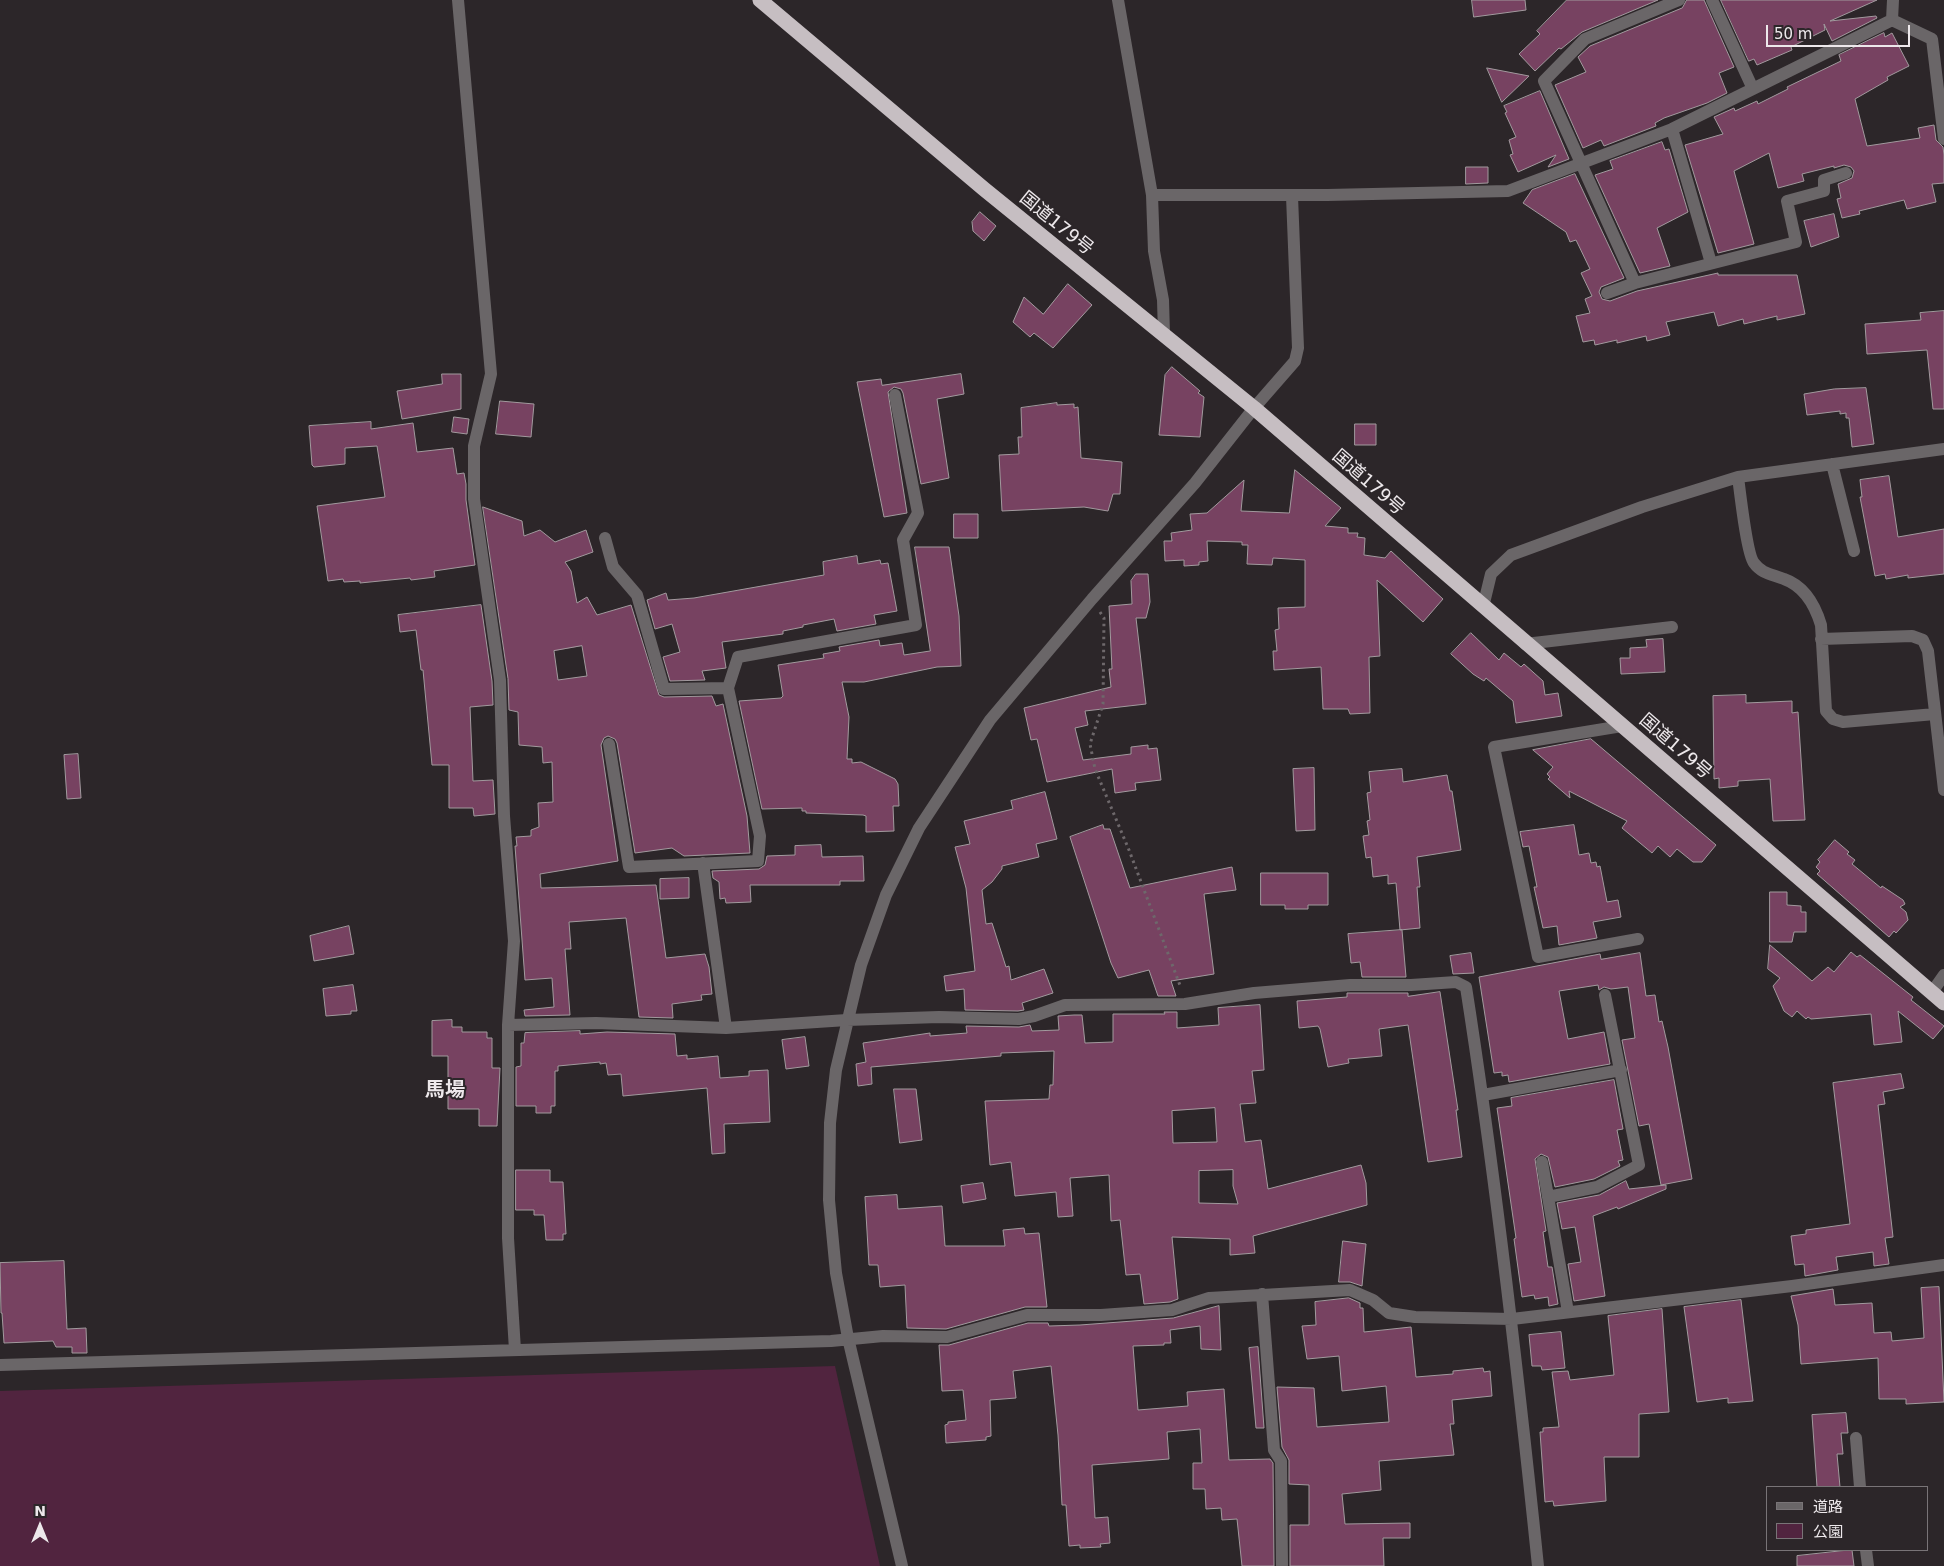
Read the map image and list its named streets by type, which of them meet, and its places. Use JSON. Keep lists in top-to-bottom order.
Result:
{
  "streets": {
    "highway": ["国道179号"]
  },
  "districts": ["馬場"],
  "legend": ["道路", "公園"],
  "scale_bar": "50 m",
  "north": "top"
}
